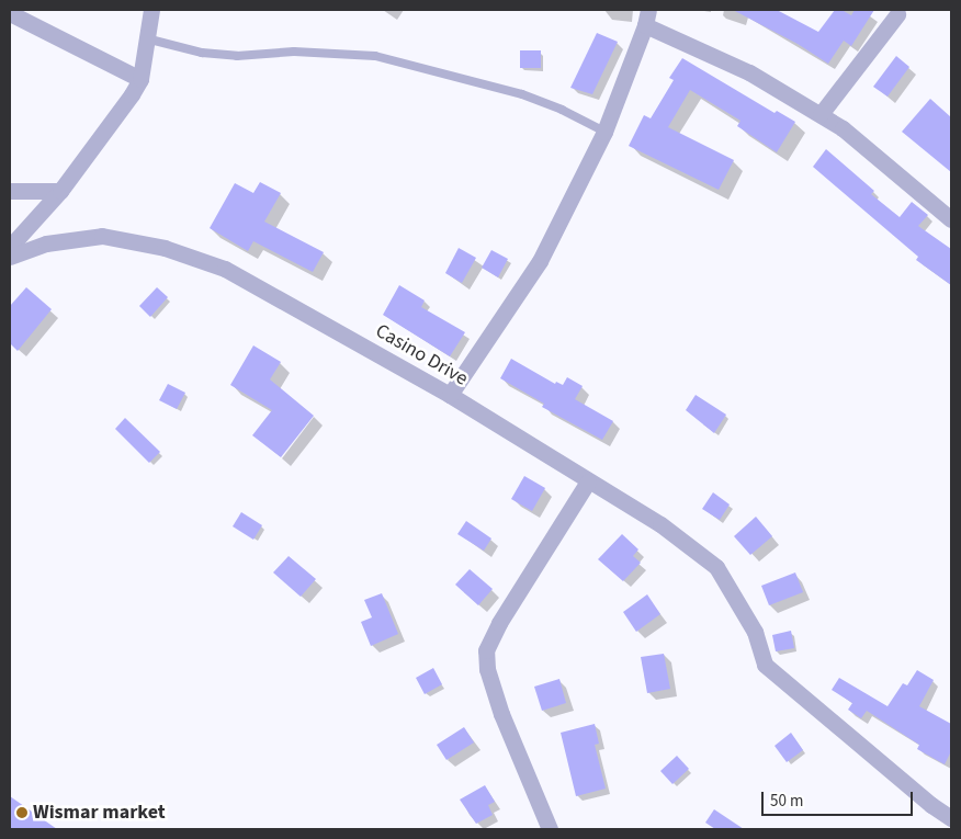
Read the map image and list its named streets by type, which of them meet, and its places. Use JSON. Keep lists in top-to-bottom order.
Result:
{
  "streets": {
    "street": ["Casino Drive"]
  },
  "places": ["Wismar market"],
  "scale_bar": "50 m"
}
